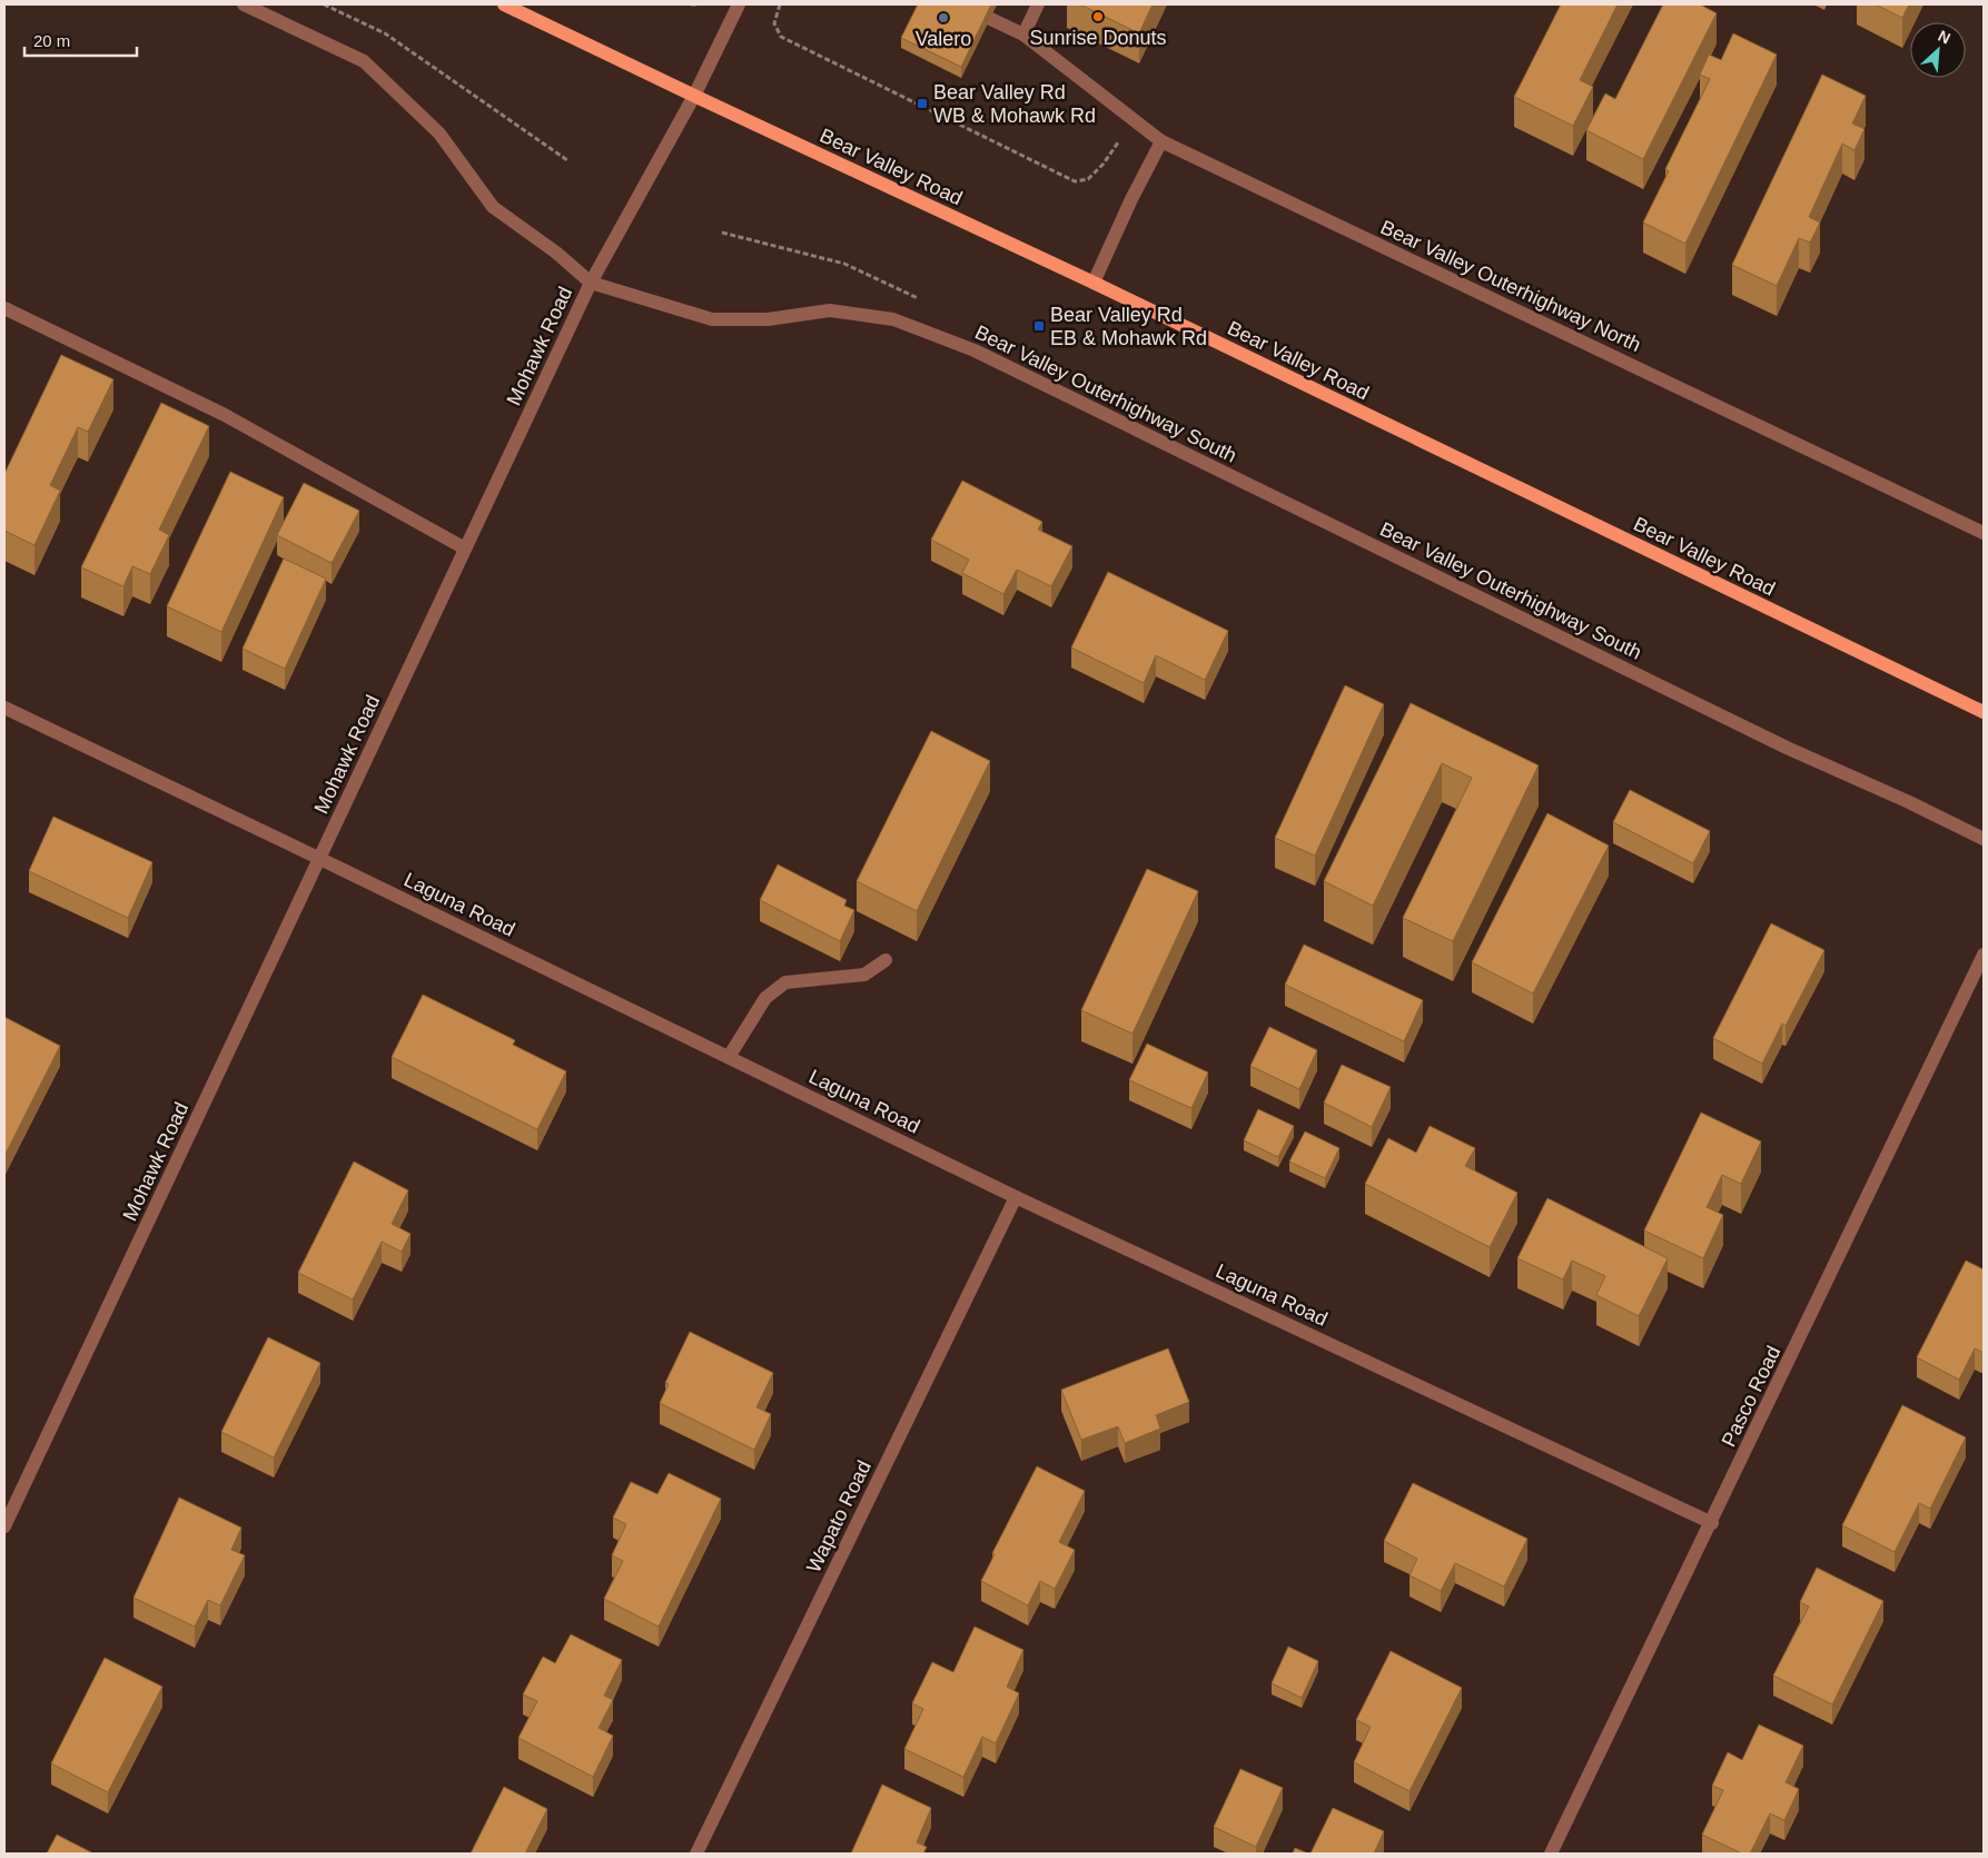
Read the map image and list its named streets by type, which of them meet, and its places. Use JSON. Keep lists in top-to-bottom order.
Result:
{
  "streets": {
    "main road": ["Bear Valley Road"],
    "street": [
      "Bear Valley Outerhighway North",
      "Mohawk Road",
      "Bear Valley Outerhighway South",
      "Laguna Road",
      "Pasco Road",
      "Wapato Road"
    ]
  },
  "crossings": [
    ["Bear Valley Road", "Mohawk Road"],
    ["Mohawk Road", "Bear Valley Outerhighway South"],
    ["Mohawk Road", "Laguna Road"],
    ["Laguna Road", "Pasco Road"],
    ["Laguna Road", "Wapato Road"]
  ],
  "places": {
    "other": ["Sunrise Donuts", "Valero"],
    "transit": ["Bear Valley Rd WB & Mohawk Rd", "Bear Valley Rd EB & Mohawk Rd"]
  },
  "scale_bar": "20 m",
  "north": "top right"
}
